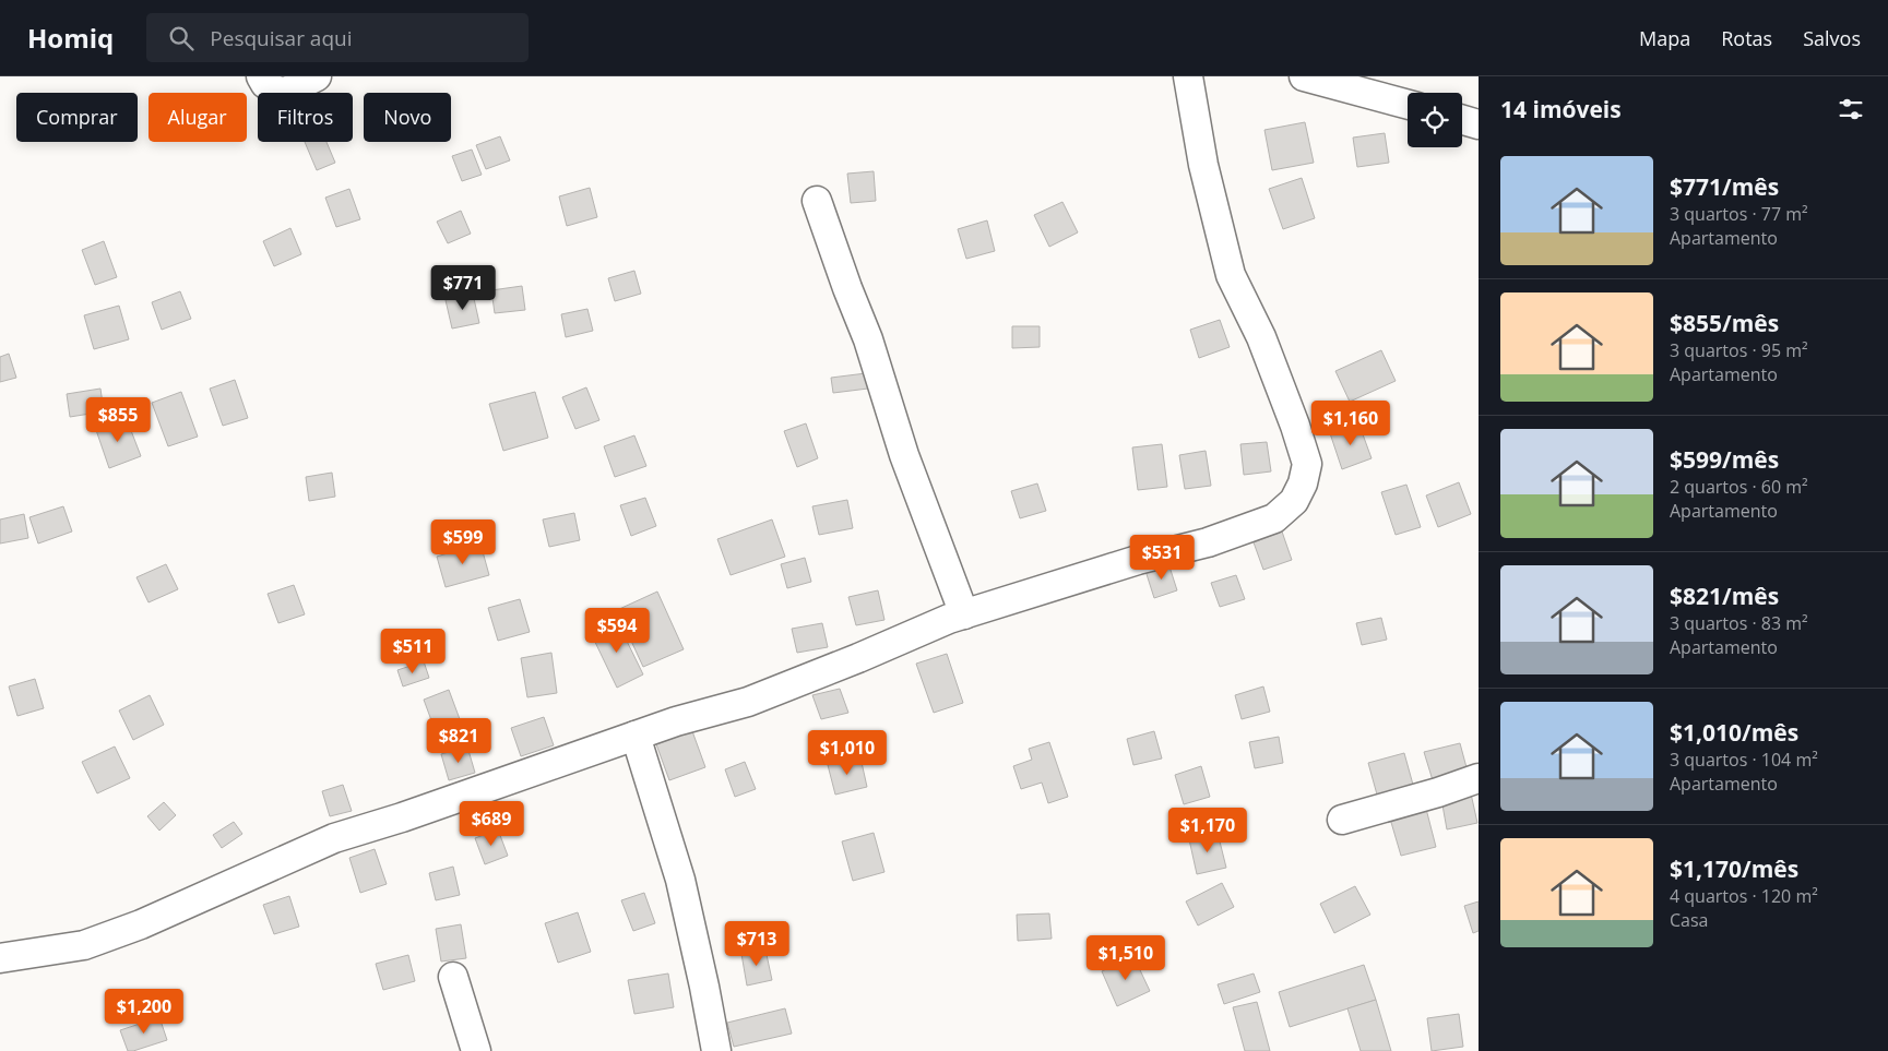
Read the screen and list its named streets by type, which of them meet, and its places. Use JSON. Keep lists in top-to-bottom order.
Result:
{
  "page": {
    "header": "Homiq",
    "search": "Pesquisar aqui",
    "nav": ["Mapa", "Rotas", "Salvos"],
    "heading": "14 imóveis",
    "chip": [
      "Comprar",
      "Alugar",
      "Filtros",
      "Novo"
    ],
    "list": [
      {
        "name": "$771/mês",
        "note": "3 quartos · 77 m² · Apartamento"
      },
      {
        "name": "$855/mês",
        "note": "3 quartos · 95 m² · Apartamento"
      },
      {
        "name": "$599/mês",
        "note": "2 quartos · 60 m² · Apartamento"
      },
      {
        "name": "$821/mês",
        "note": "3 quartos · 83 m² · Apartamento"
      },
      {
        "name": "$1,010/mês",
        "note": "3 quartos · 104 m² · Apartamento"
      },
      {
        "name": "$1,170/mês",
        "note": "4 quartos · 120 m² · Casa"
      }
    ],
    "price": [
      "$771",
      "$855",
      "$1,160",
      "$599",
      "$531",
      "$594",
      "$511",
      "$821",
      "$1,010",
      "$689",
      "$1,170",
      "$713",
      "$1,510",
      "$1,200"
    ]
  }
}
